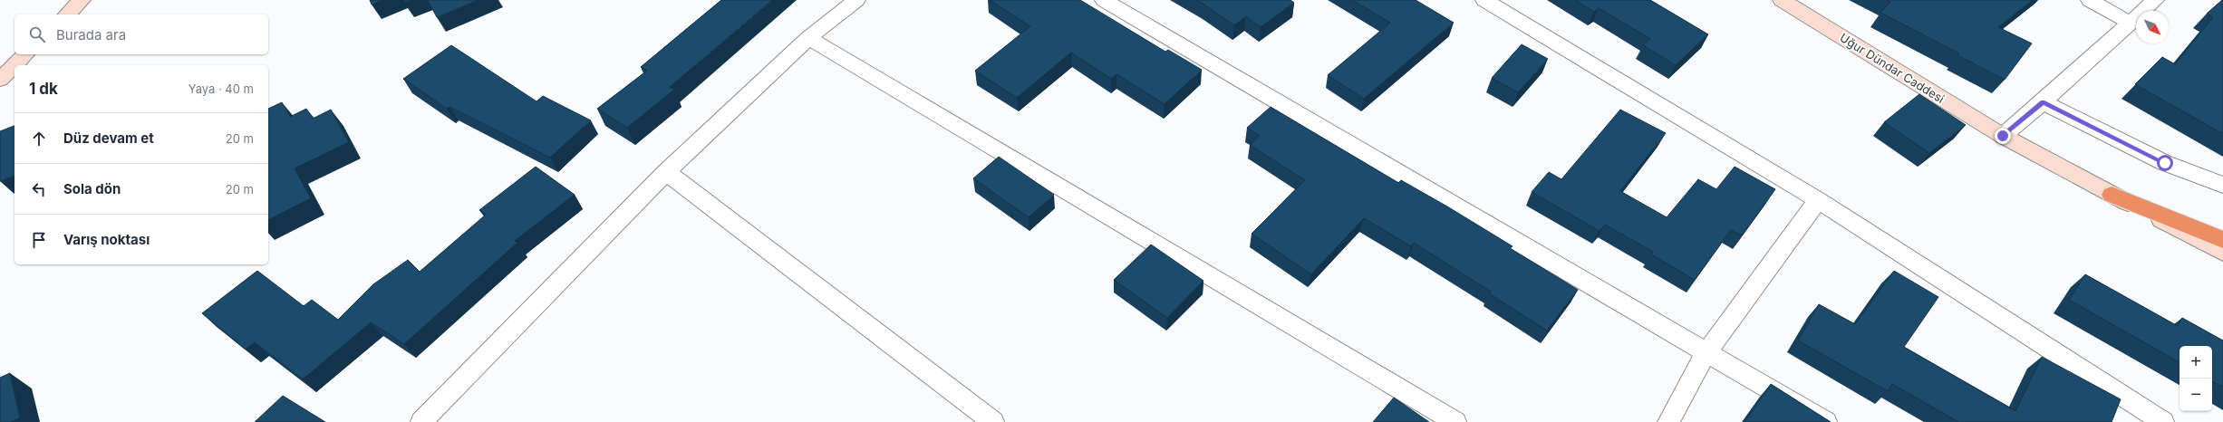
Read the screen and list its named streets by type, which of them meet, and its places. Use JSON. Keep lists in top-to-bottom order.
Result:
{
  "streets": {
    "street": ["Uğur Dündar Caddesi"]
  },
  "north": "bottom right",
  "page": {
    "search": "Burada ara",
    "heading": ["1 dk", "Yaya · 40 m"],
    "list": [
      ["Düz devam et", "20 m"],
      ["Sola dön", "20 m"],
      "Varış noktası"
    ],
    "map_buttons": ["+", "−"]
  }
}
